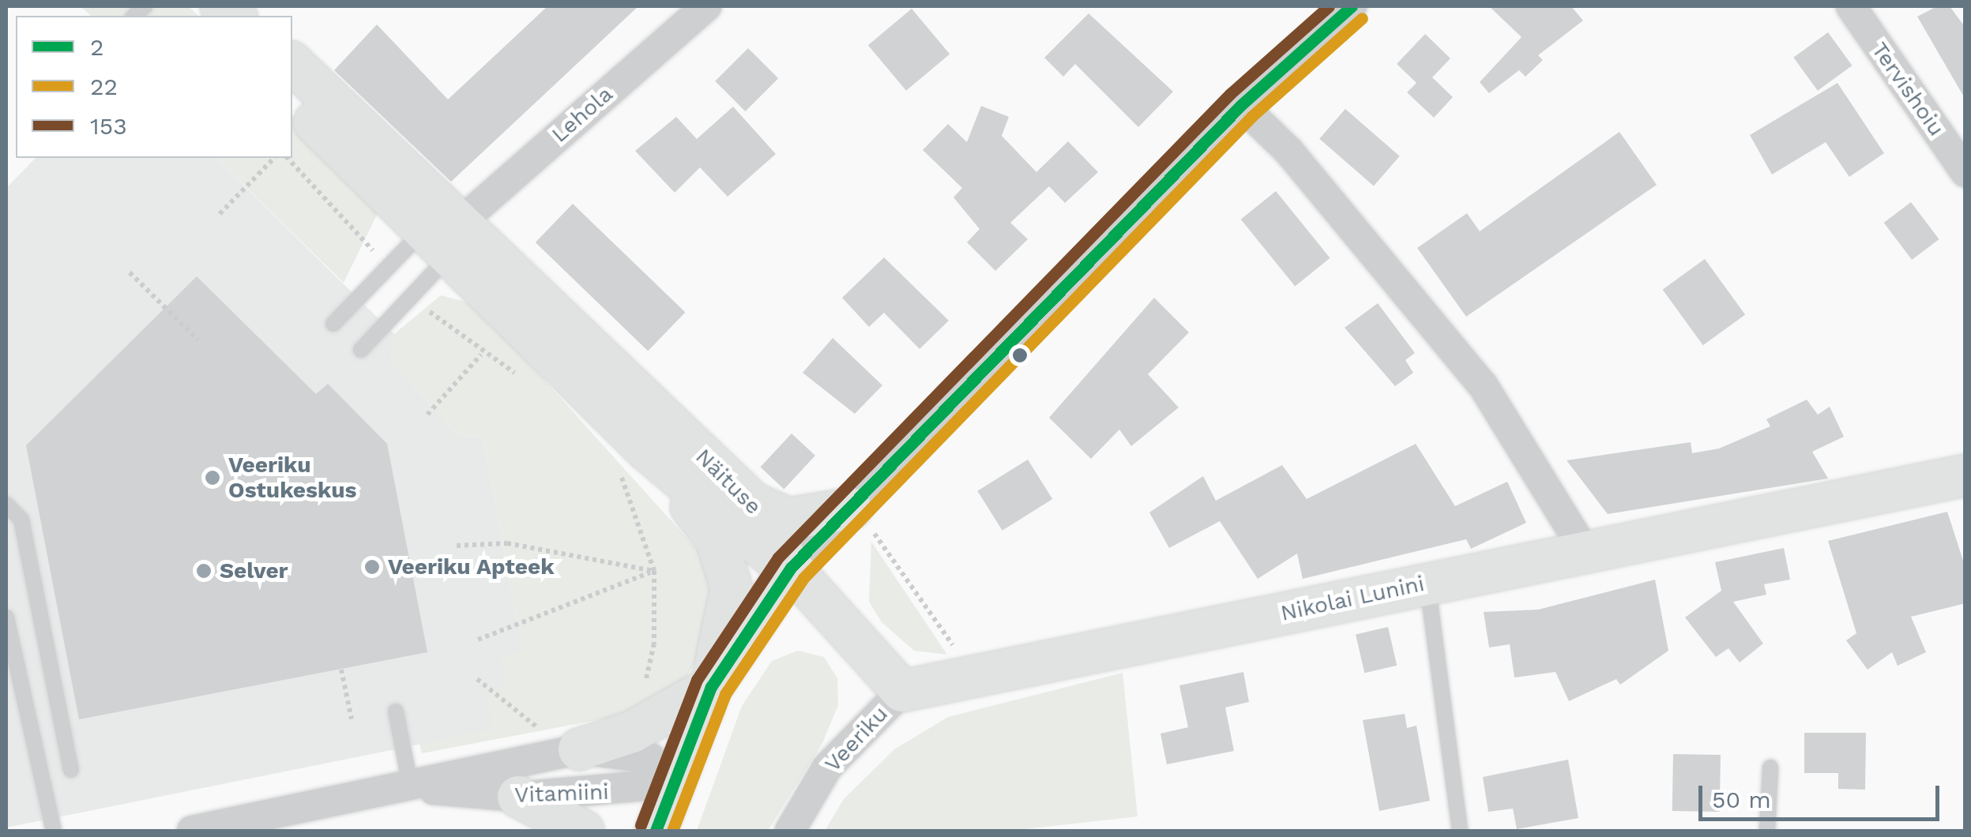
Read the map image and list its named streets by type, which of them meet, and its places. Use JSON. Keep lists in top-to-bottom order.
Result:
{
  "streets": {
    "street": [
      "Tervishoiu",
      "Lehola",
      "Näituse",
      "Nikolai Lunini",
      "Veeriku",
      "Vitamiini"
    ]
  },
  "crossings": [
    ["Lehola", "Näituse"],
    ["Nikolai Lunini", "Veeriku"]
  ],
  "places": ["Veeriku Ostukeskus", "Veeriku Apteek", "Selver"],
  "lines": ["transit line 2", "transit line 153", "transit line 22"],
  "legend": ["2", "22", "153"],
  "scale_bar": "50 m"
}
